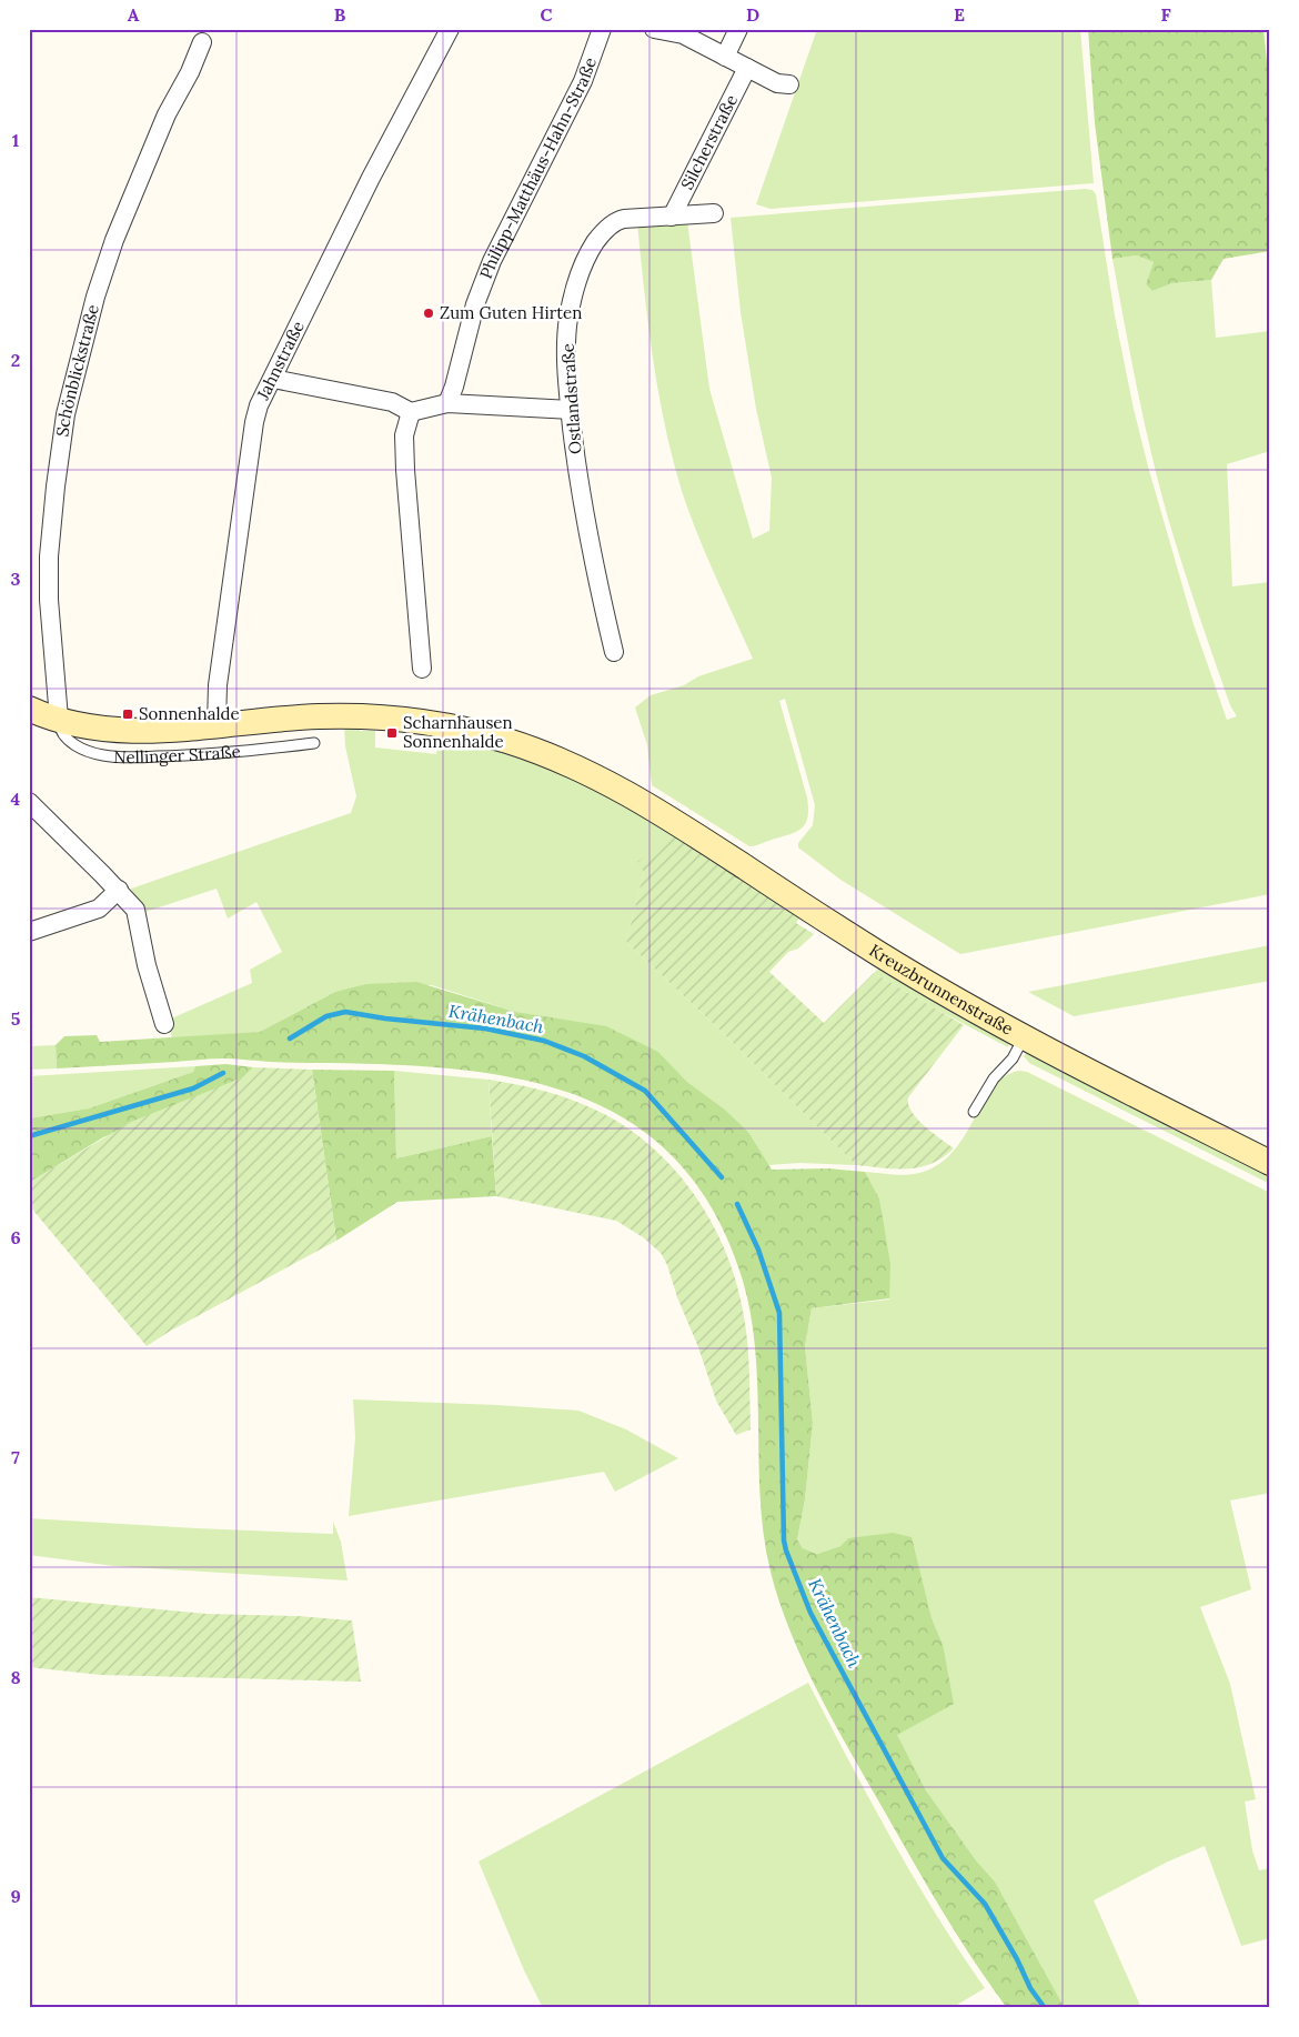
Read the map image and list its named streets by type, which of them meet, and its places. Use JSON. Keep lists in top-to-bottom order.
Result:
{
  "streets": {
    "main road": ["Nellinger Straße", "Kreuzbrunnenstraße"],
    "street": [
      "Silcherstraße",
      "Philipp-Matthäus-Hahn-Straße",
      "Jahnstraße",
      "Schönblickstraße",
      "Ostlandstraße"
    ]
  },
  "crossings": [
    ["Silcherstraße", "Ostlandstraße"],
    ["Jahnstraße", "Nellinger Straße"],
    ["Schönblickstraße", "Nellinger Straße"],
    ["Nellinger Straße", "Kreuzbrunnenstraße"]
  ],
  "water": ["Krähenbach"],
  "places": {
    "other": ["Zum Guten Hirten"],
    "transit": ["Sonnenhalde", "Scharnhausen Sonnenhalde"]
  },
  "grid": {
    "columns": [
      "A",
      "B",
      "C",
      "D",
      "E",
      "F"
    ],
    "rows": [
      "1",
      "2",
      "3",
      "4",
      "5",
      "6",
      "7",
      "8",
      "9"
    ]
  }
}
